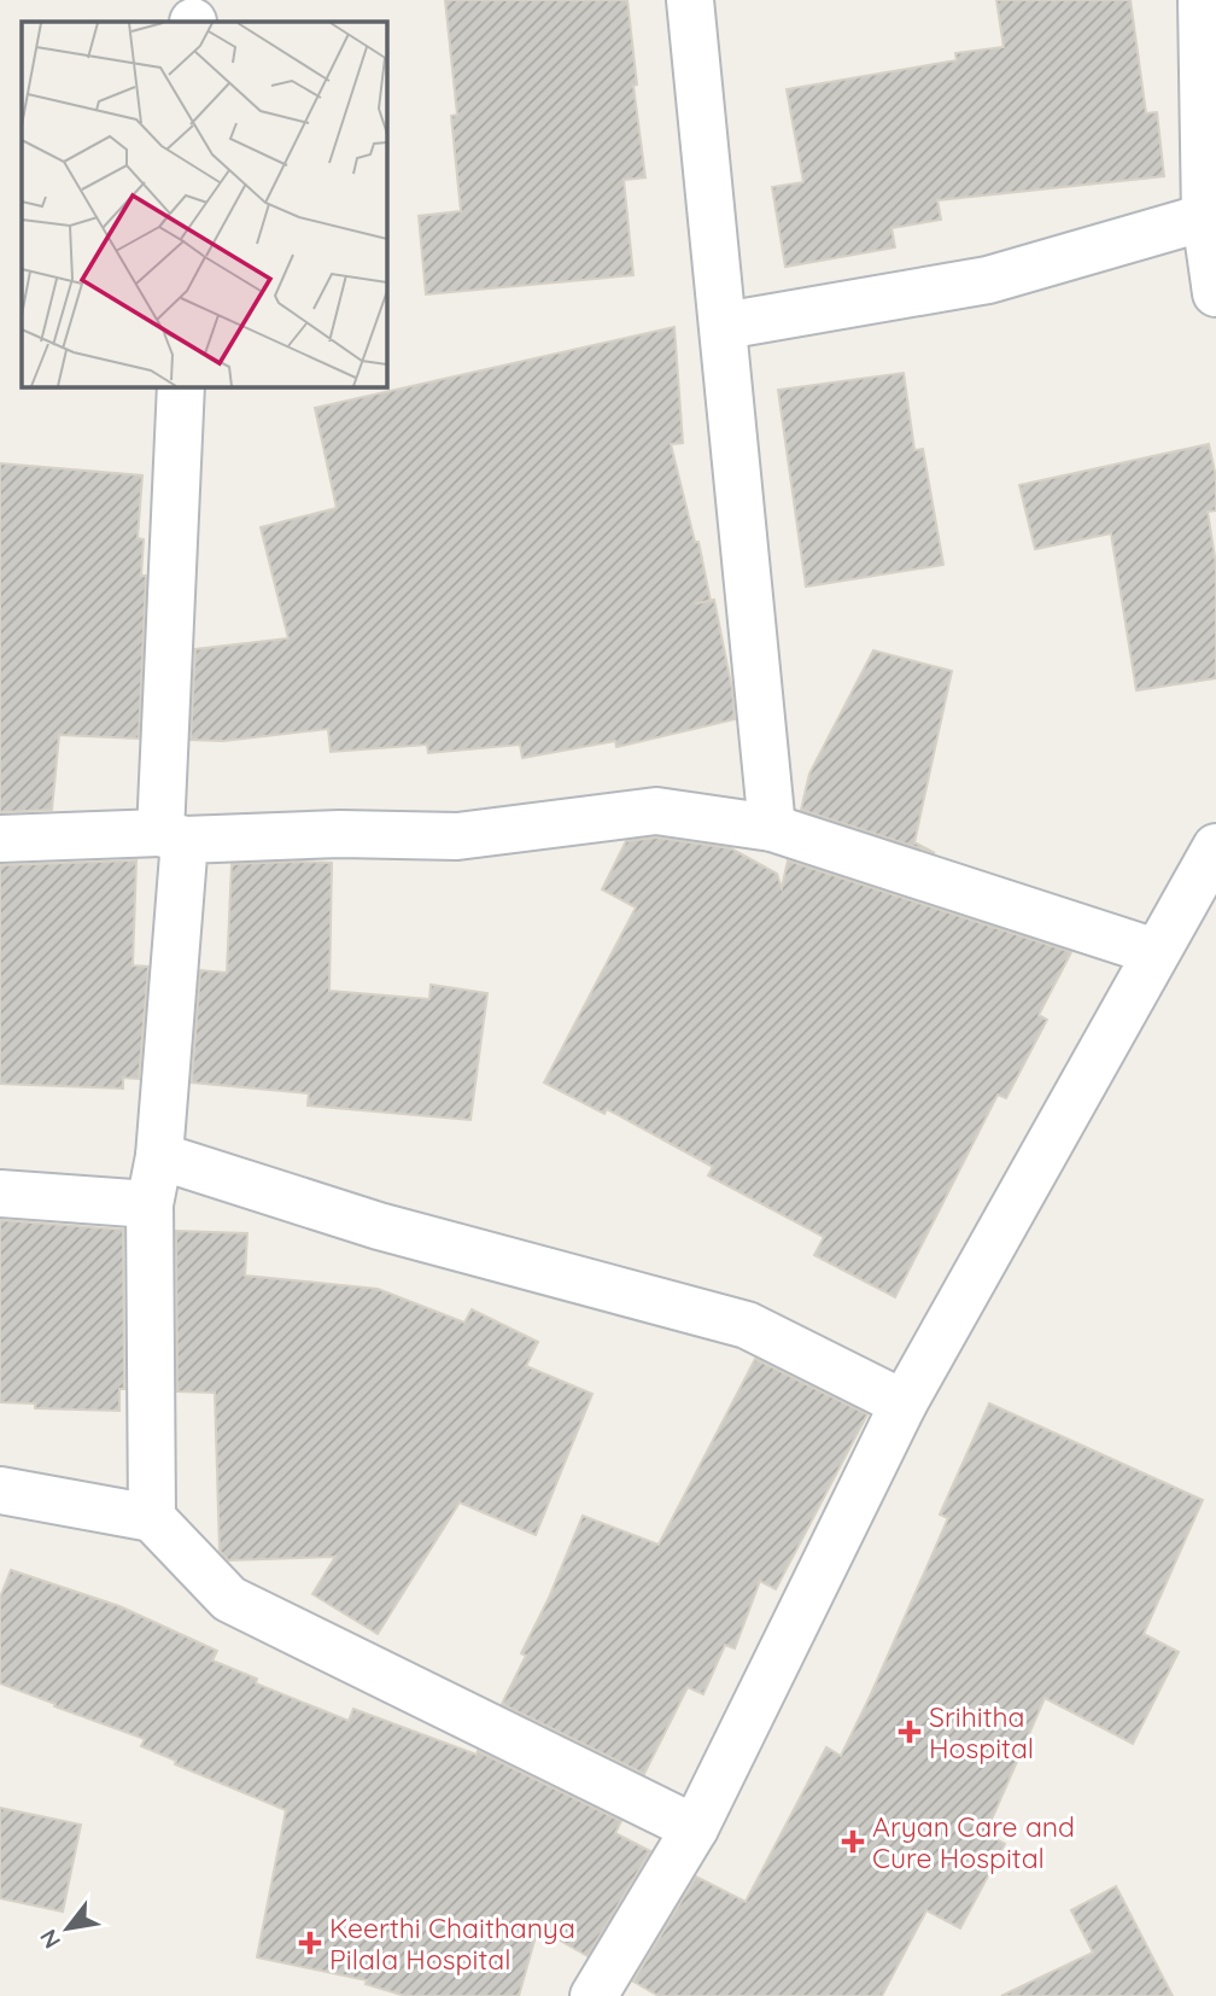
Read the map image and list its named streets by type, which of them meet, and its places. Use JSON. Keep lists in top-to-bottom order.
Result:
{
  "places": {
    "health": ["Srihitha Hospital", "Aryan Care and Cure Hospital", "Keerthi Chaithanya Pilala Hospital"]
  },
  "north": "bottom left"
}
